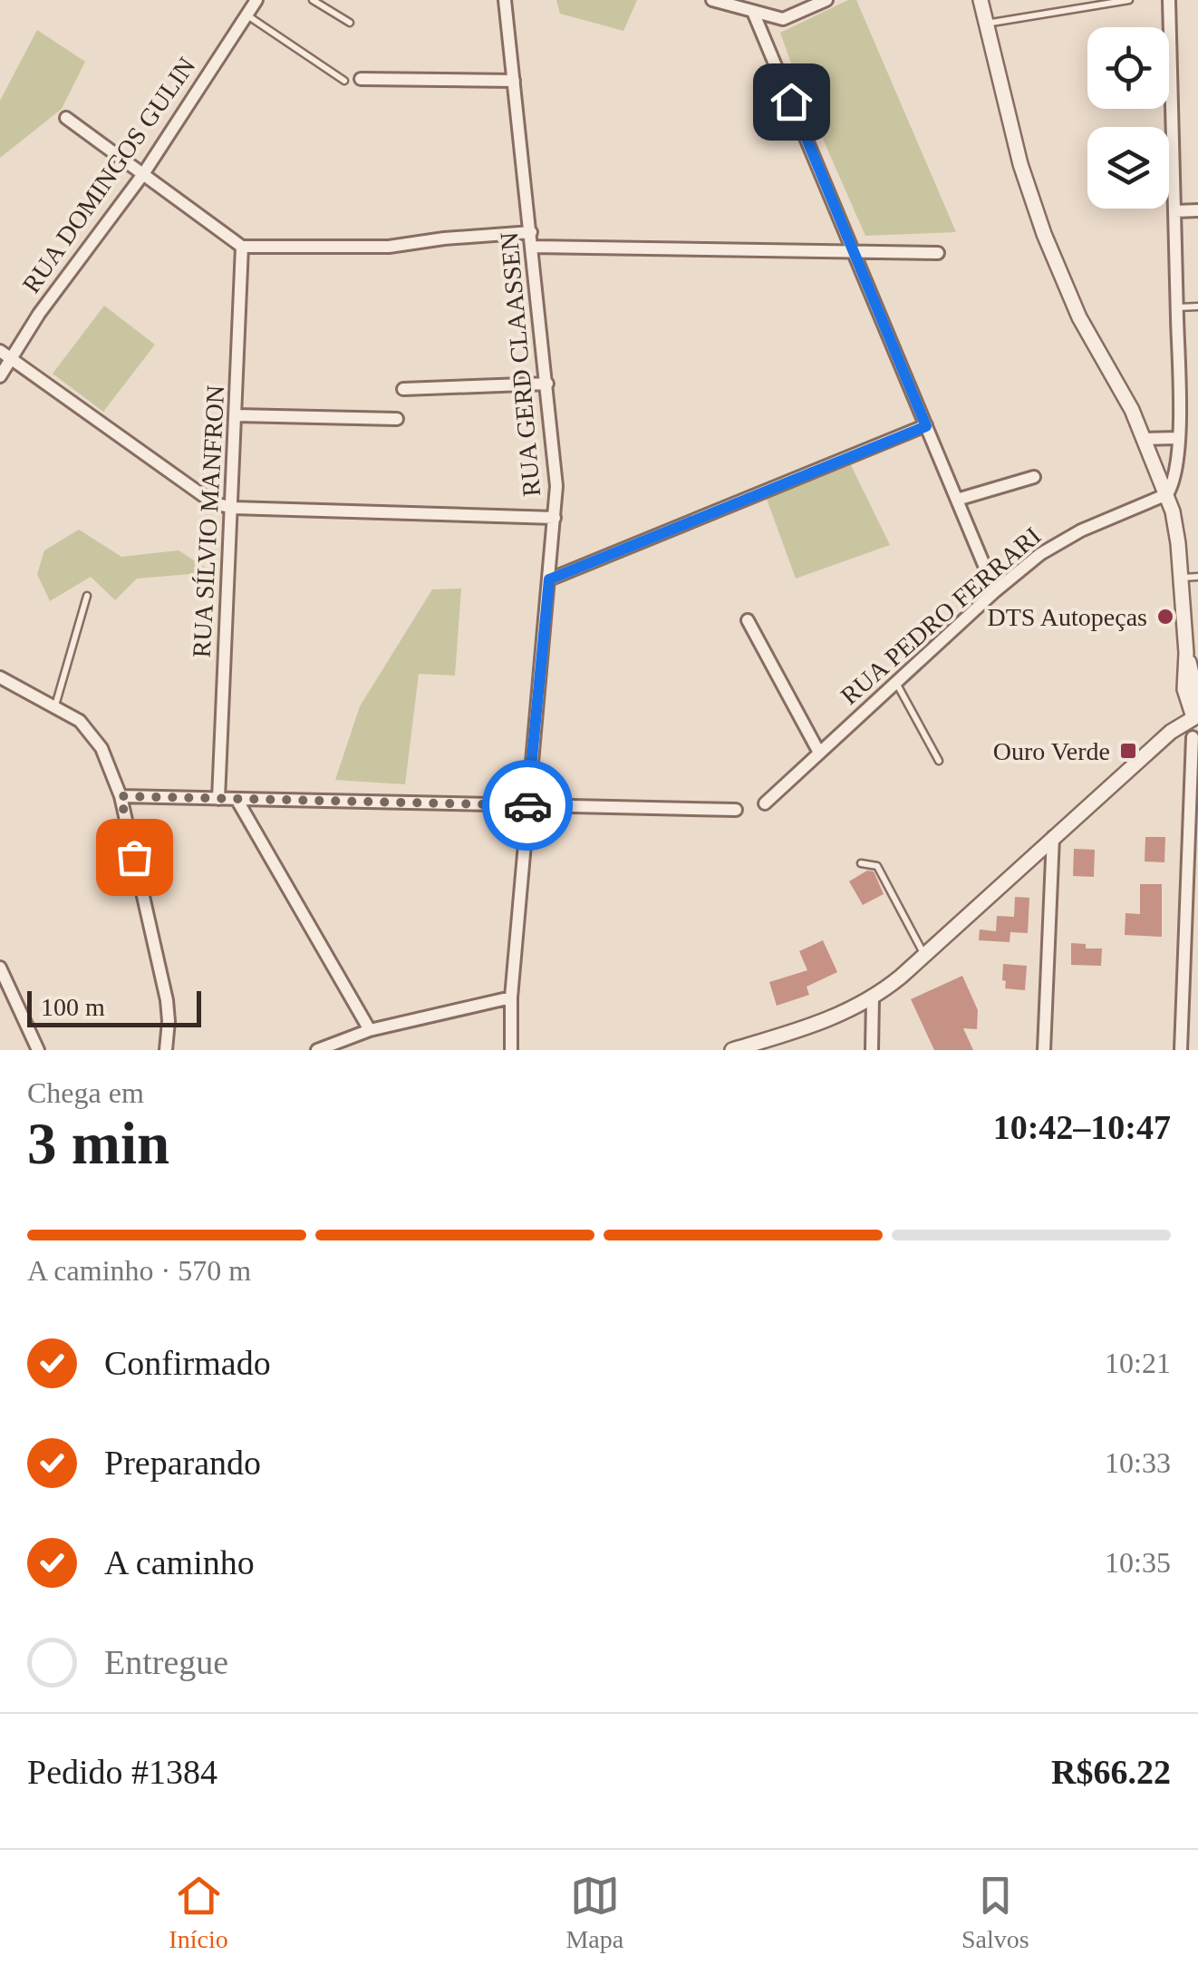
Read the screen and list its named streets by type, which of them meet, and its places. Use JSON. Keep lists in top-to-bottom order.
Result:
{
  "streets": {
    "street": [
      "RUA DOMINGOS GULIN",
      "RUA GERD CLAASSEN",
      "RUA SÍLVIO MANFRON",
      "RUA PEDRO FERRARI"
    ]
  },
  "places": {
    "other": ["DTS Autopeças"],
    "transit": ["Ouro Verde"]
  },
  "scale_bar": "100 m",
  "page": {
    "scale": "100 m",
    "heading": ["3 min", "Chega em", "10:42–10:47"],
    "panel": ["Pedido #1384", "R$66.22"],
    "bar": "A caminho · 570 m",
    "list": [
      ["Confirmado", "10:21"],
      ["Preparando", "10:33"],
      ["A caminho", "10:35"],
      "Entregue"
    ],
    "tabs": ["Início", "Mapa", "Salvos"]
  }
}
